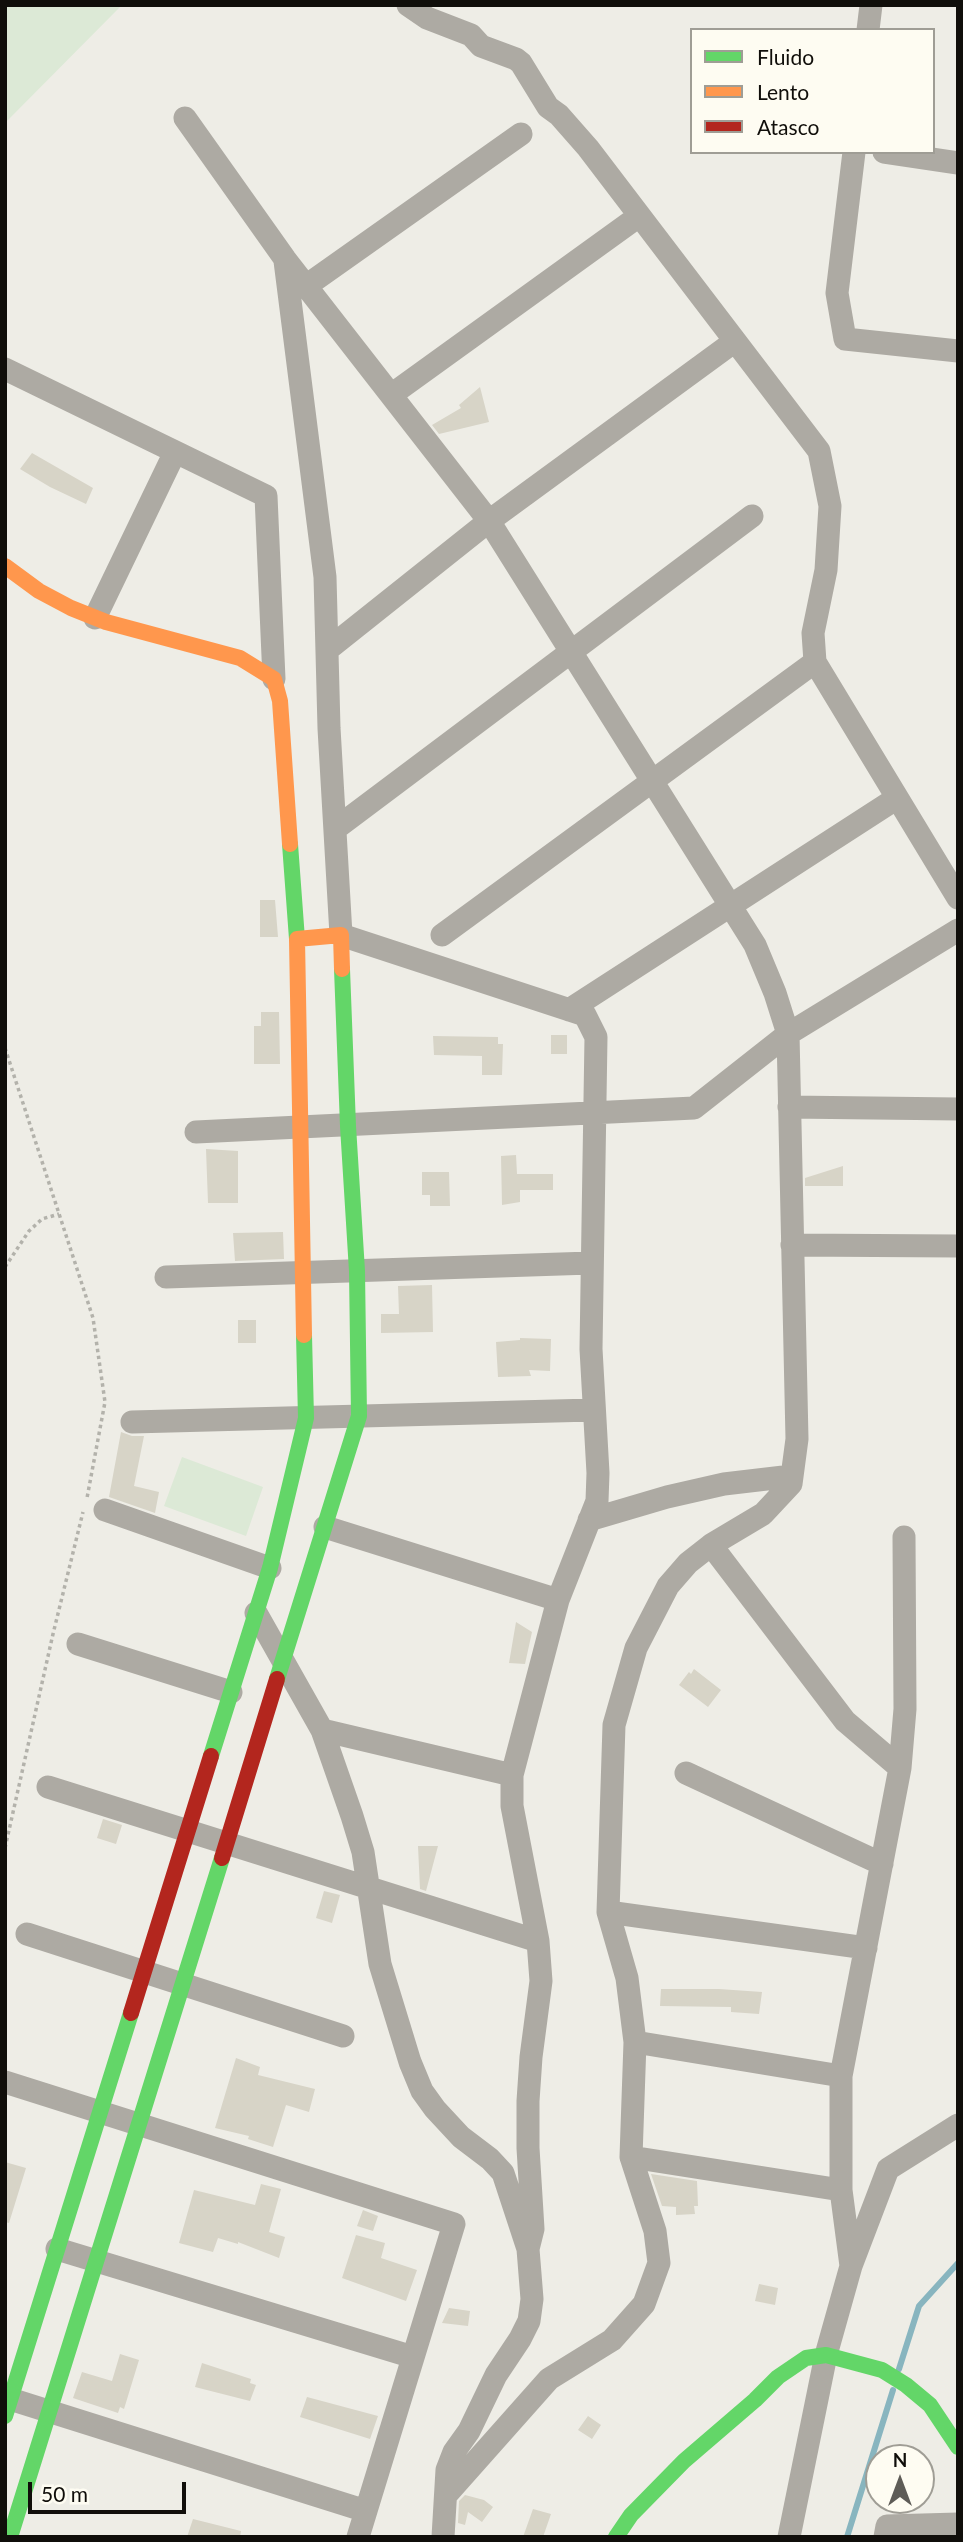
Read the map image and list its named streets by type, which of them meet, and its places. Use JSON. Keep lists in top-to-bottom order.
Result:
{
  "legend": ["Fluido", "Lento", "Atasco"],
  "scale_bar": "50 m",
  "north": "top"
}
